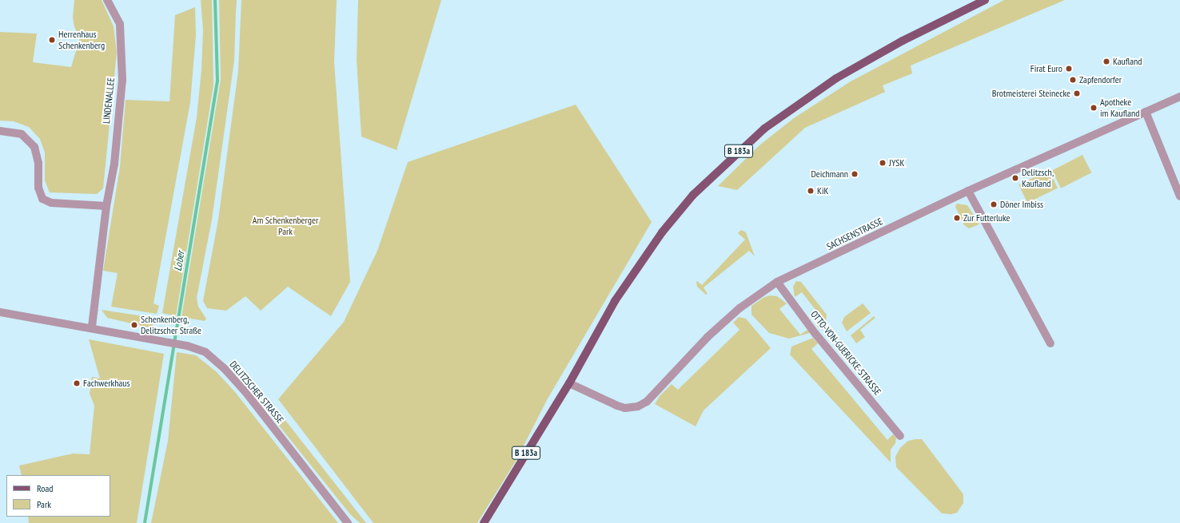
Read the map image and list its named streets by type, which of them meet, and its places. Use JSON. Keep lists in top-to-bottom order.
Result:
{
  "streets": {
    "main road": ["B 183a"],
    "street": [
      "LINDENALLEE",
      "SACHSENSTRASSE",
      "OTTO-VON-GUERICKE-STRASSE",
      "DELITZSCHER STRASSE"
    ]
  },
  "crossings": [
    ["LINDENALLEE", "DELITZSCHER STRASSE"],
    ["B 183a", "SACHSENSTRASSE"],
    ["SACHSENSTRASSE", "OTTO-VON-GUERICKE-STRASSE"]
  ],
  "water": ["Lober"],
  "parks": ["Am Schenkenberger Park"],
  "places": [
    "Herrenhaus Schenkenberg",
    "Kaufland",
    "Firat Euro",
    "Zapfendorfer",
    "Brotmeisterei Steinecke",
    "Apotheke im Kaufland",
    "JYSK",
    "Deichmann",
    "Delitzsch, Kaufland",
    "KiK",
    "Döner Imbiss",
    "Zur Futterluke",
    "Schenkenberg, Delitzscher Straße",
    "Fachwerkhaus"
  ],
  "legend": ["Road", "Park"]
}
